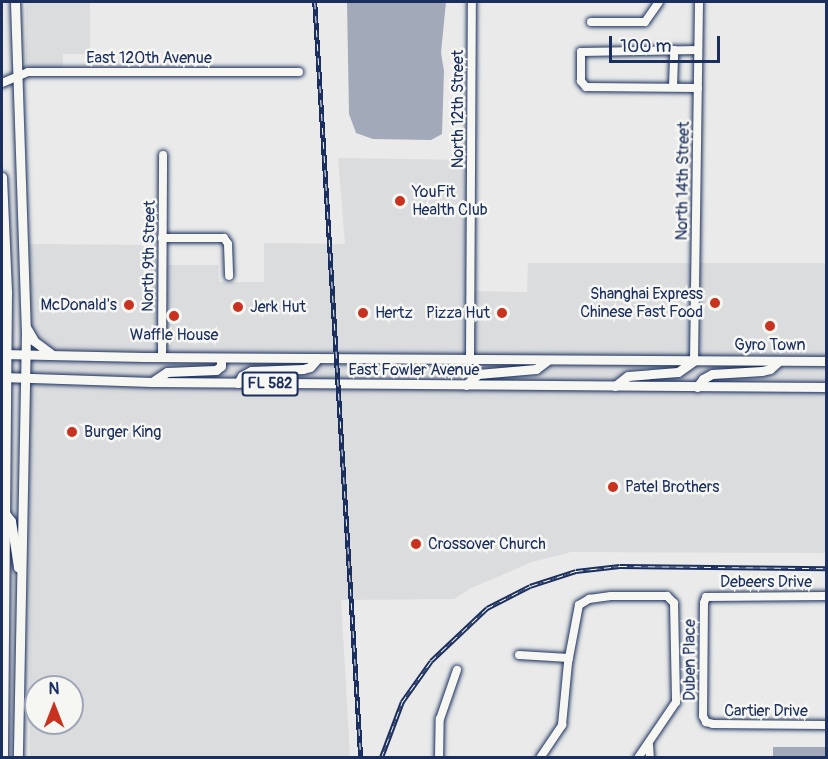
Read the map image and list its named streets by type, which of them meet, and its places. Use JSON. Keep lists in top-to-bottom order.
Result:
{
  "streets": {
    "main road": ["East Fowler Avenue", "FL 582"],
    "street": [
      "East 120th Avenue",
      "North 12th Street",
      "North 14th Street",
      "North 9th Street",
      "Debeers Drive",
      "Duben Place",
      "Cartier Drive"
    ]
  },
  "crossings": [
    ["North 12th Street", "East Fowler Avenue"],
    ["North 14th Street", "East Fowler Avenue"],
    ["North 9th Street", "East Fowler Avenue"],
    ["Debeers Drive", "Duben Place"],
    ["Duben Place", "Cartier Drive"]
  ],
  "places": [
    "YouFit Health Club",
    "Shanghai Express Chinese Fast Food",
    "McDonald's",
    "Jerk Hut",
    "Hertz",
    "Pizza Hut",
    "Waffle House",
    "Gyro Town",
    "Burger King",
    "Patel Brothers",
    "Crossover Church"
  ],
  "scale_bar": "100 m",
  "north": "top"
}
